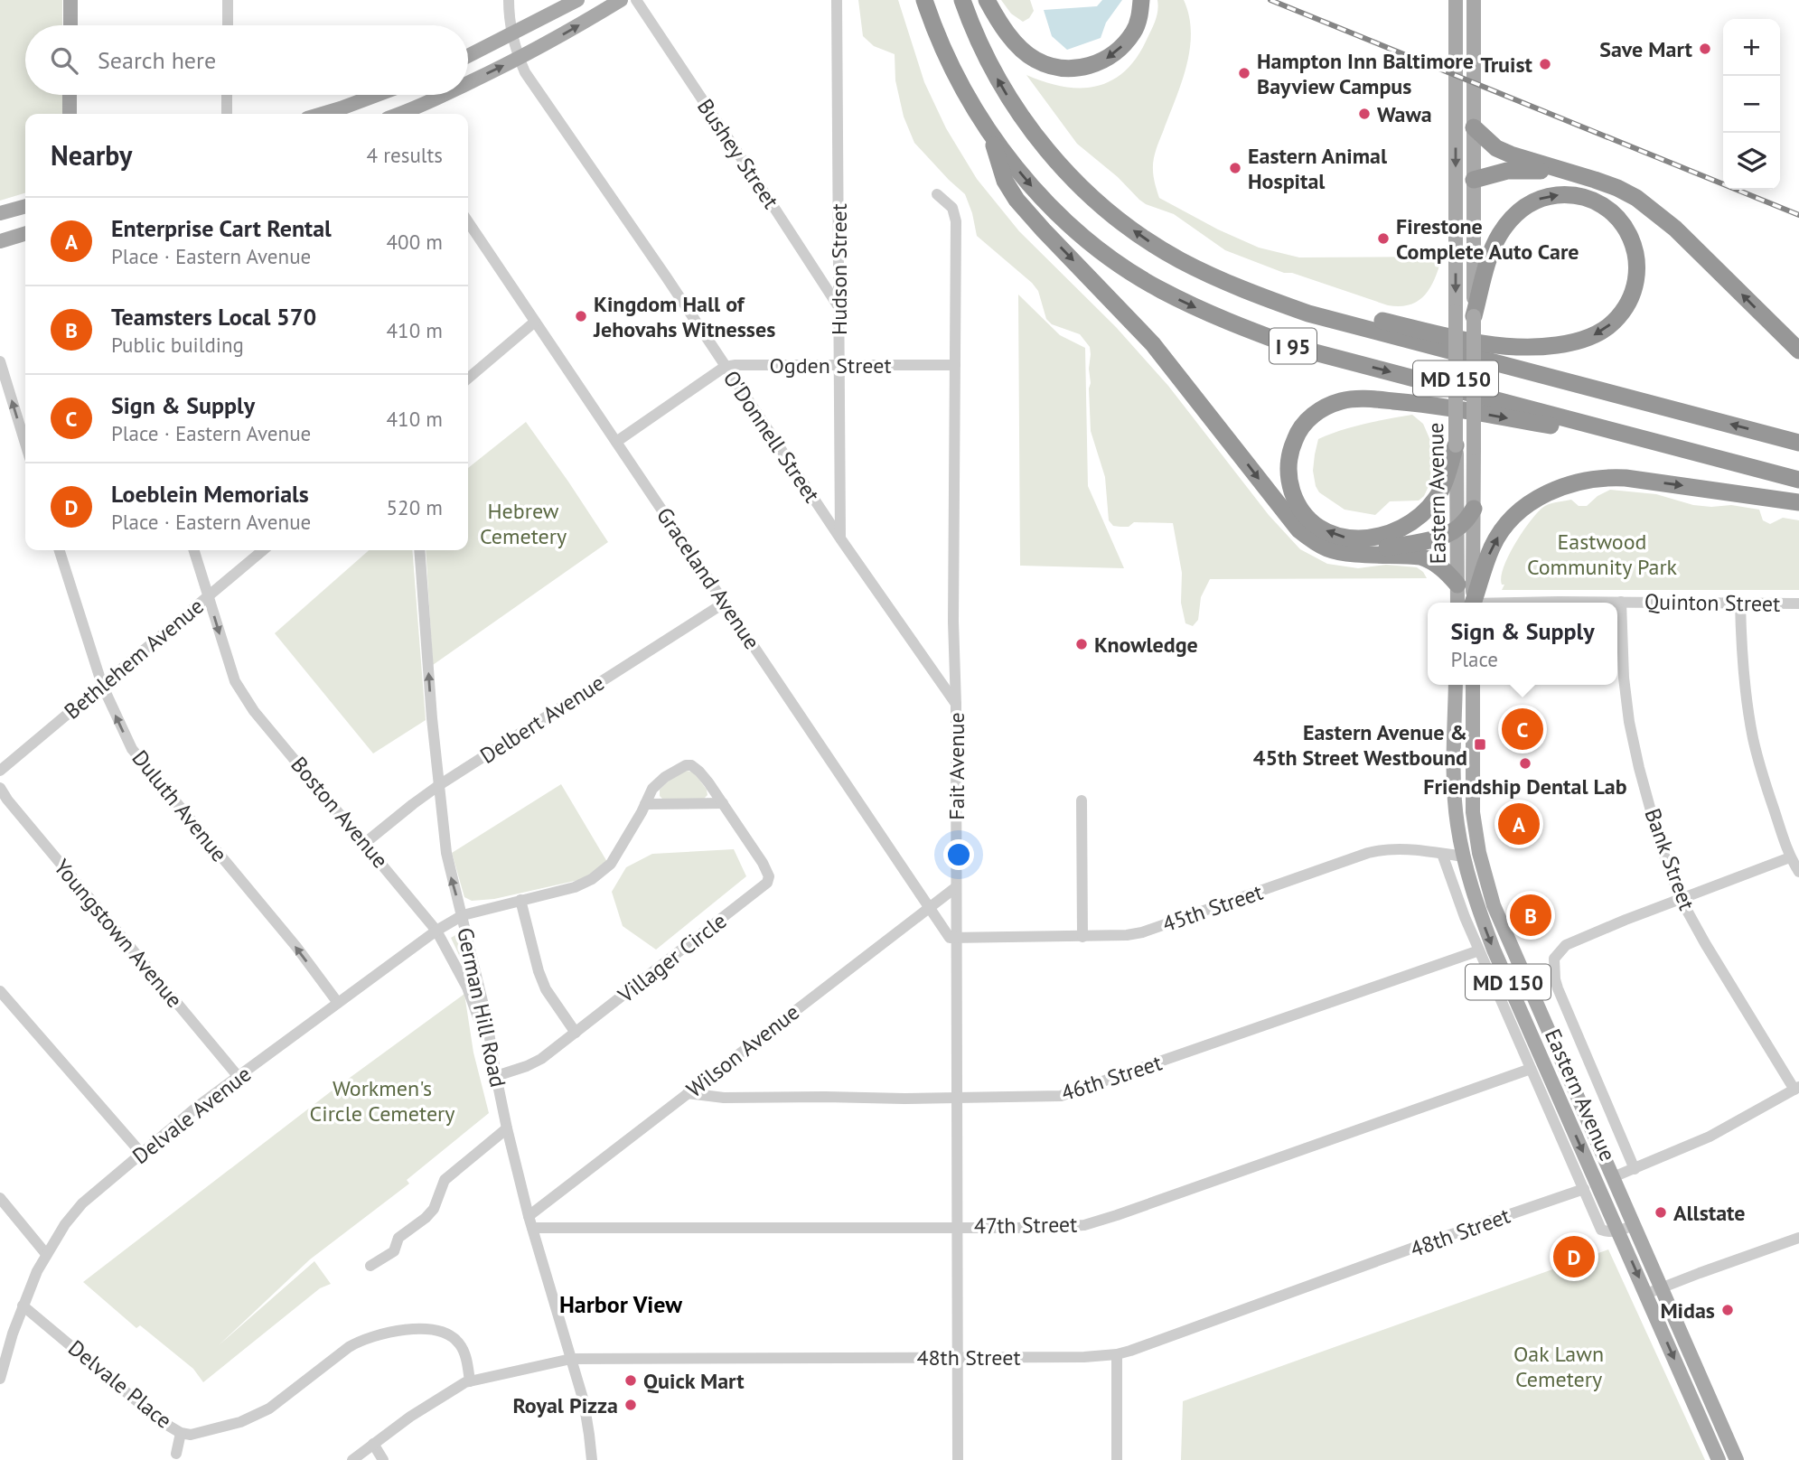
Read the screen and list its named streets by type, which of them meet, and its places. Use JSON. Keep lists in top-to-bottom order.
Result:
{
  "streets": {
    "highway": ["I 95"],
    "main road": ["MD 150", "Eastern Avenue"],
    "street": [
      "Bushey Street",
      "Hudson Street",
      "Ogden Street",
      "O'Donnell Street",
      "Graceland Avenue",
      "Quinton Street",
      "Bethlehem Avenue",
      "Delbert Avenue",
      "Fait Avenue",
      "Duluth Avenue",
      "Boston Avenue",
      "Bank Street",
      "45th Street",
      "Youngstown Avenue",
      "Villager Circle",
      "German Hill Road",
      "Wilson Avenue",
      "46th Street",
      "Delvale Avenue",
      "47th Street",
      "48th Street",
      "Delvale Place"
    ]
  },
  "crossings": [
    ["Bushey Street", "Hudson Street"],
    ["Hudson Street", "Ogden Street"],
    ["Hudson Street", "O'Donnell Street"],
    ["Ogden Street", "O'Donnell Street"],
    ["Ogden Street", "Fait Avenue"],
    ["O'Donnell Street", "Fait Avenue"],
    ["Eastern Avenue", "Bank Street"],
    ["Eastern Avenue", "45th Street"],
    ["Eastern Avenue", "46th Street"],
    ["Eastern Avenue", "47th Street"],
    ["Eastern Avenue", "48th Street"],
    ["Graceland Avenue", "Delbert Avenue"],
    ["Graceland Avenue", "Fait Avenue"],
    ["Graceland Avenue", "45th Street"],
    ["Graceland Avenue", "Wilson Avenue"],
    ["Quinton Street", "Bank Street"],
    ["Bethlehem Avenue", "Duluth Avenue"],
    ["Bethlehem Avenue", "Boston Avenue"],
    ["Delbert Avenue", "Boston Avenue"],
    ["Delbert Avenue", "German Hill Road"],
    ["Fait Avenue", "45th Street"],
    ["Fait Avenue", "Wilson Avenue"],
    ["Fait Avenue", "46th Street"],
    ["Fait Avenue", "47th Street"],
    ["Fait Avenue", "48th Street"],
    ["Duluth Avenue", "Delvale Avenue"],
    ["Boston Avenue", "Villager Circle"],
    ["Boston Avenue", "German Hill Road"],
    ["Boston Avenue", "Delvale Avenue"],
    ["Youngstown Avenue", "Delvale Avenue"],
    ["Villager Circle", "German Hill Road"],
    ["Villager Circle", "Delvale Avenue"],
    ["German Hill Road", "Wilson Avenue"],
    ["German Hill Road", "Delvale Avenue"],
    ["German Hill Road", "47th Street"],
    ["German Hill Road", "48th Street"],
    ["Wilson Avenue", "46th Street"],
    ["Delvale Avenue", "Delvale Place"],
    ["48th Street", "Delvale Place"]
  ],
  "one_way": ["Duluth Avenue", "Boston Avenue", "German Hill Road"],
  "districts": ["Harbor View"],
  "parks": [
    "Hebrew Cemetery",
    "Eastwood Community Park",
    "Workmen's Circle Cemetery",
    "Oak Lawn Cemetery"
  ],
  "places": {
    "other": [
      "Save Mart",
      "Truist",
      "Hampton Inn Baltimore Bayview Campus",
      "Wawa",
      "Eastern Animal Hospital",
      "Firestone Complete Auto Care",
      "Kingdom Hall of Jehovahs Witnesses",
      "Knowledge",
      "Friendship Dental Lab",
      "Allstate",
      "Midas",
      "Quick Mart",
      "Royal Pizza"
    ],
    "transit": ["Eastern Avenue & 45th Street Westbound"]
  },
  "page": {
    "map_buttons": ["+", "−"],
    "search": "Search here",
    "heading": ["Nearby", "4 results"],
    "list": [
      {
        "mark": "A",
        "name": "Enterprise Cart Rental",
        "note": "Place · Eastern Avenue",
        "value": "400 m"
      },
      {
        "mark": "B",
        "name": "Teamsters Local 570",
        "note": "Public building",
        "value": "410 m"
      },
      {
        "mark": "C",
        "name": "Sign & Supply",
        "note": "Place · Eastern Avenue",
        "value": "410 m"
      },
      {
        "mark": "D",
        "name": "Loeblein Memorials",
        "note": "Place · Eastern Avenue",
        "value": "520 m"
      }
    ],
    "popup": ["Sign & Supply", "Place"],
    "pins": [
      "C",
      "A",
      "B",
      "D"
    ]
  }
}
